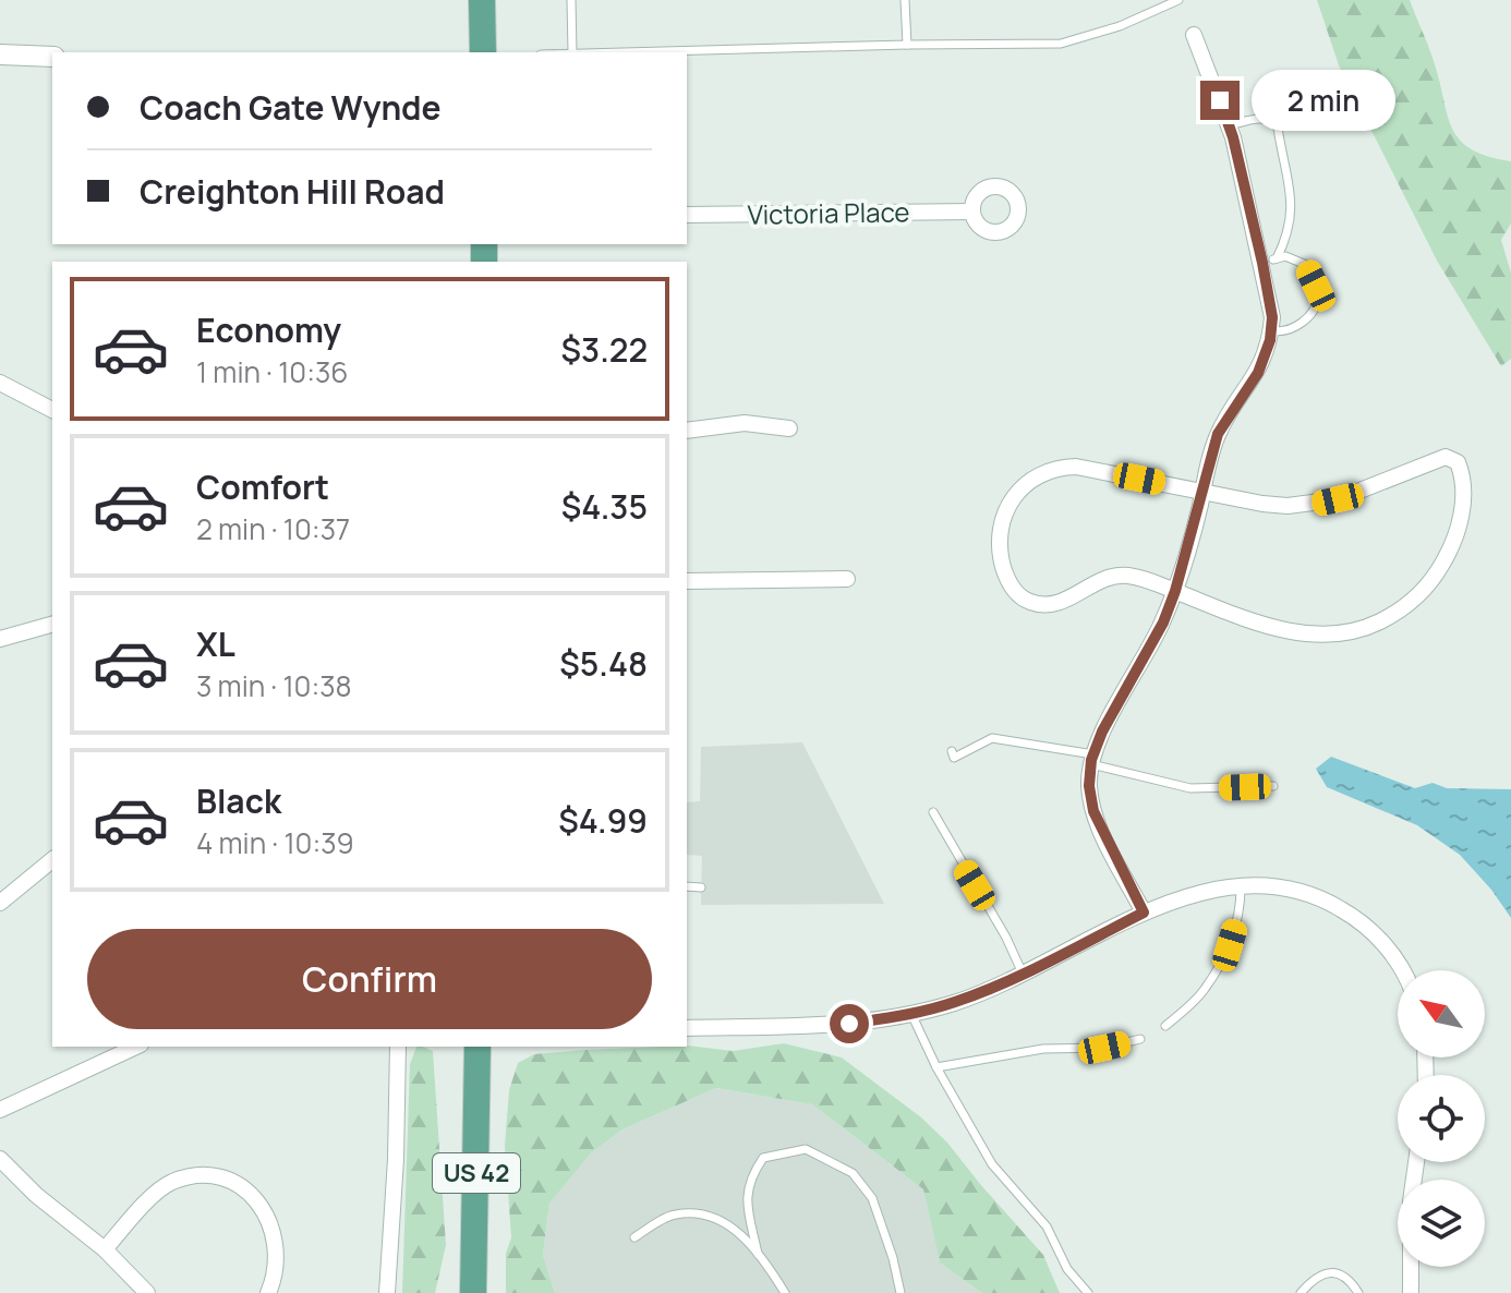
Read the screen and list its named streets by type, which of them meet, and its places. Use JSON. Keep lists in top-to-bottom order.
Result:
{
  "streets": {
    "main road": ["US 42"],
    "street": ["Victoria Place"]
  },
  "north": "top left",
  "page": {
    "banner": ["Coach Gate Wynde", "Creighton Hill Road"],
    "bubble": "2 min",
    "list": [
      {
        "name": "Economy",
        "note": "1 min · 10:36",
        "value": "$3.22"
      },
      {
        "name": "Comfort",
        "note": "2 min · 10:37",
        "value": "$4.35"
      },
      {
        "name": "XL",
        "note": "3 min · 10:38",
        "value": "$5.48"
      },
      {
        "name": "Black",
        "note": "4 min · 10:39",
        "value": "$4.99"
      }
    ],
    "buttons": "Confirm"
  }
}
